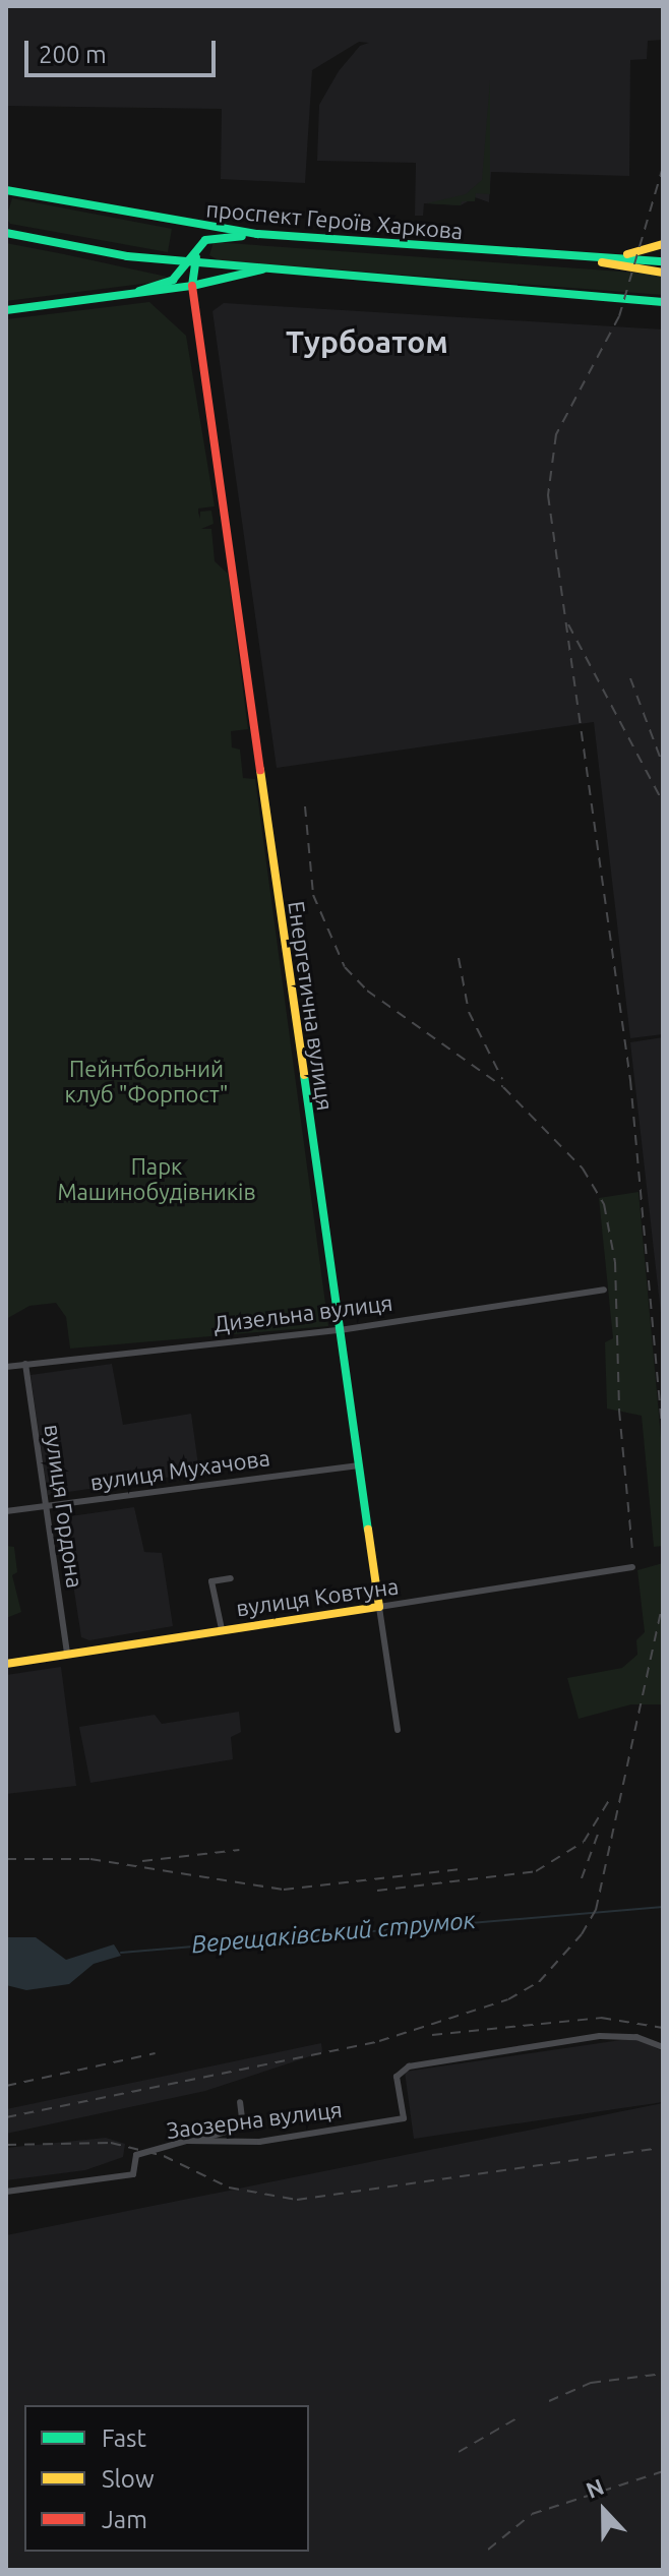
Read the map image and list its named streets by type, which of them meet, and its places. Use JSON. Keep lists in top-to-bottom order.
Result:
{
  "streets": {
    "main road": ["проспект Героїв Харкова", "Енергетична вулиця", "вулиця Ковтуна"],
    "street": [
      "Дизельна вулиця",
      "вулиця Мухачова",
      "вулиця Гордона",
      "Заозерна вулиця"
    ]
  },
  "crossings": [
    ["Енергетична вулиця", "Дизельна вулиця"],
    ["Енергетична вулиця", "вулиця Мухачова"],
    ["Енергетична вулиця", "вулиця Ковтуна"],
    ["Дизельна вулиця", "вулиця Гордона"],
    ["вулиця Мухачова", "вулиця Гордона"],
    ["вулиця Гордона", "вулиця Ковтуна"]
  ],
  "districts": ["Турбоатом"],
  "water": ["Верещаківський струмок"],
  "parks": ["Пейнтбольний клуб \"Форпост\"", "Парк Машинобудівників"],
  "legend": ["Fast", "Slow", "Jam"],
  "scale_bar": "200 m",
  "north": "top"
}
